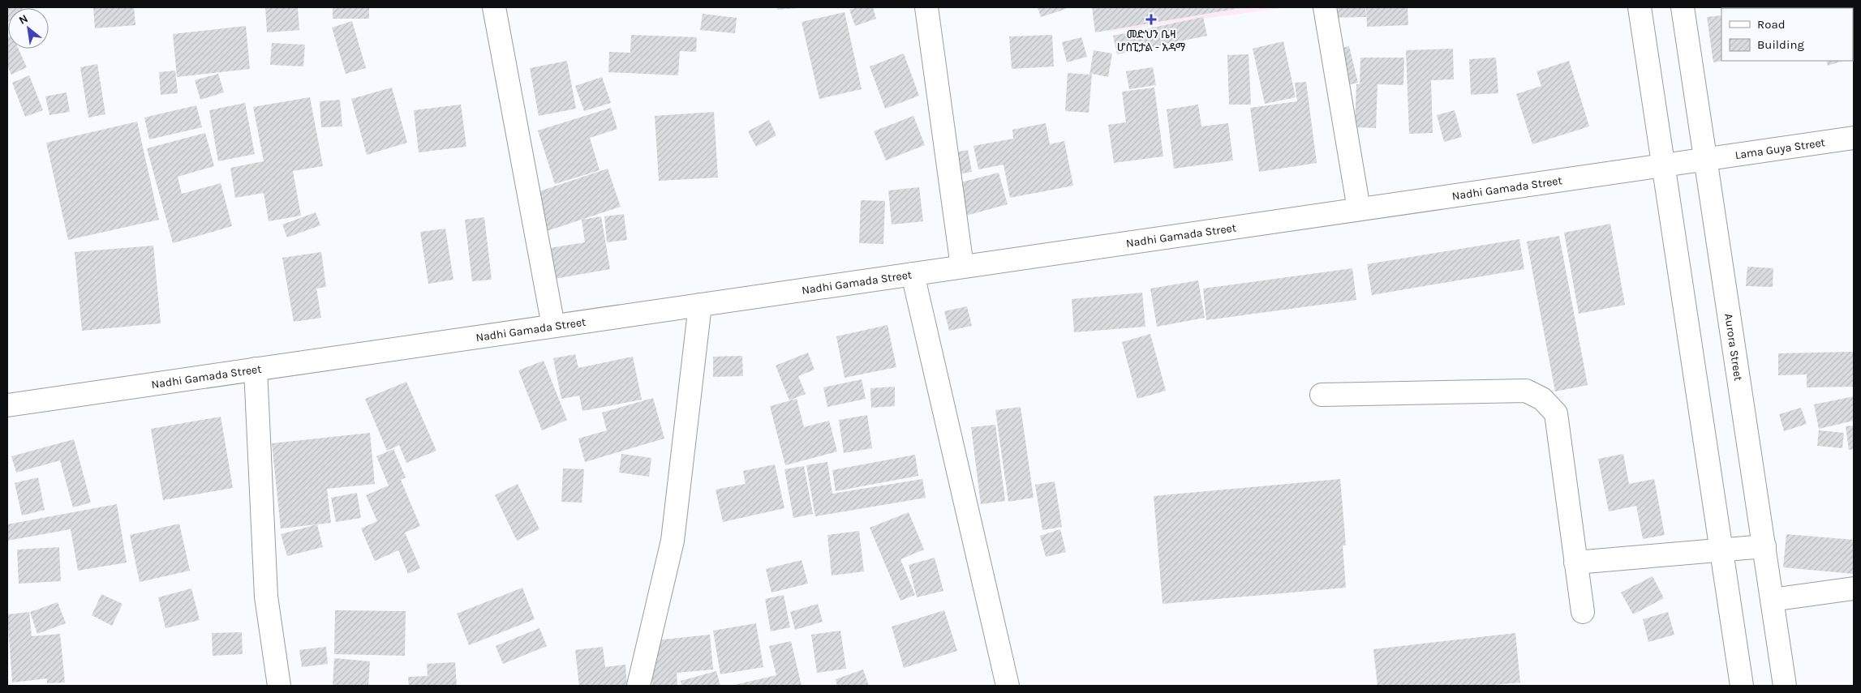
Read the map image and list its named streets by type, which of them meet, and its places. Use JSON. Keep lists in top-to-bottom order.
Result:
{
  "streets": {
    "street": ["Lama Guya Street", "Nadhi Gamada Street", "Aurora Street"]
  },
  "crossings": [
    ["Lama Guya Street", "Nadhi Gamada Street"],
    ["Lama Guya Street", "Aurora Street"],
    ["Nadhi Gamada Street", "Aurora Street"]
  ],
  "places": {
    "health": ["መድህን ቤዛ ሆስፒታል - አዳማ"]
  },
  "legend": ["Road", "Building"],
  "north": "top left"
}
